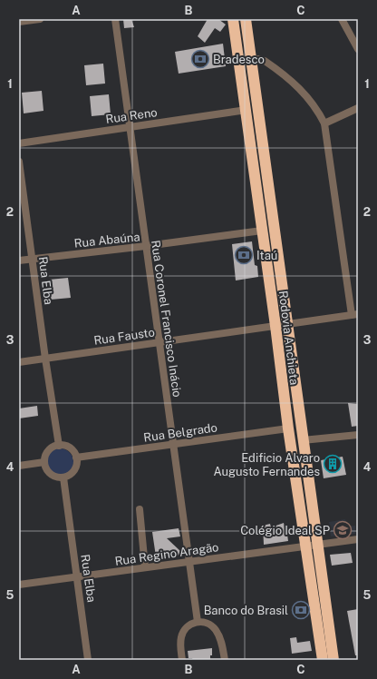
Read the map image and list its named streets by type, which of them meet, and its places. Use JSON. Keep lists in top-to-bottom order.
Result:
{
  "streets": {
    "highway": ["Rodovia Anchieta"],
    "street": [
      "Rua Reno",
      "Rua Abaúna",
      "Rua Elba",
      "Rua Coronel Francisco Inácio",
      "Rua Fausto",
      "Rua Belgrado",
      "Rua Regino Aragão"
    ]
  },
  "crossings": [
    ["Rua Reno", "Rua Coronel Francisco Inácio"],
    ["Rua Reno", "Rodovia Anchieta"],
    ["Rua Abaúna", "Rua Elba"],
    ["Rua Abaúna", "Rua Coronel Francisco Inácio"],
    ["Rua Abaúna", "Rodovia Anchieta"],
    ["Rua Elba", "Rua Fausto"],
    ["Rua Elba", "Rua Belgrado"],
    ["Rua Elba", "Rua Regino Aragão"],
    ["Rua Coronel Francisco Inácio", "Rua Fausto"],
    ["Rua Coronel Francisco Inácio", "Rua Belgrado"],
    ["Rua Coronel Francisco Inácio", "Rua Regino Aragão"],
    ["Rua Fausto", "Rodovia Anchieta"],
    ["Rodovia Anchieta", "Rua Belgrado"],
    ["Rodovia Anchieta", "Rua Regino Aragão"]
  ],
  "places": {
    "bank": ["Bradesco", "Itaú", "Banco do Brasil"],
    "building": ["Edificio Alvaro Augusto Fernandes"],
    "school or university": ["Colégio Ideal SP"]
  },
  "grid": {
    "columns": ["A", "B", "C"],
    "rows": [
      "1",
      "2",
      "3",
      "4",
      "5"
    ]
  }
}
